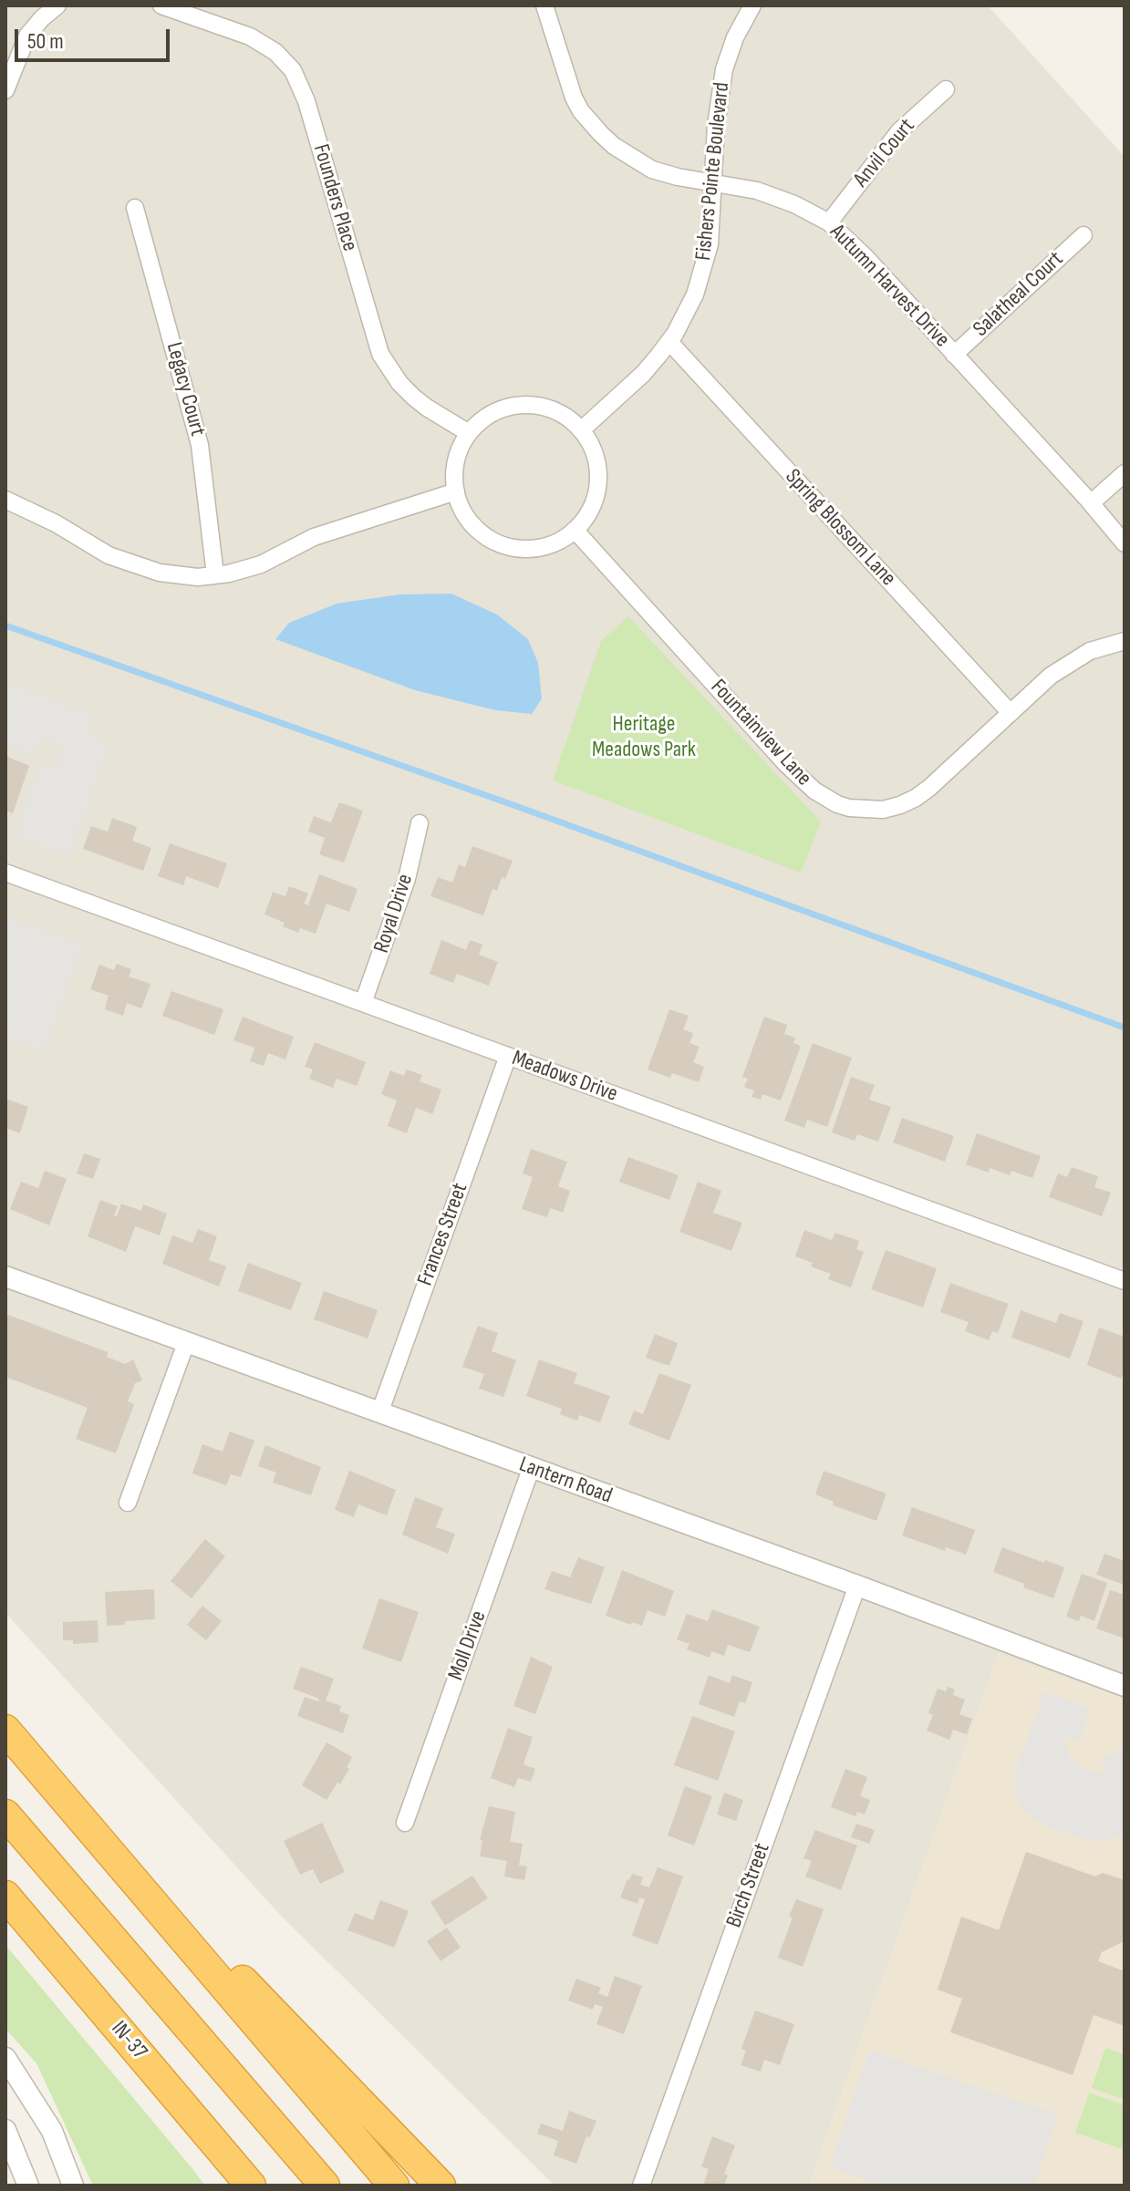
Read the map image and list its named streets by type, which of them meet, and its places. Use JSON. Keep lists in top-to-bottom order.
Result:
{
  "streets": {
    "highway": ["IN-37"],
    "street": [
      "Anvil Court",
      "Fishers Pointe Boulevard",
      "Founders Place",
      "Autumn Harvest Drive",
      "Salatheal Court",
      "Legacy Court",
      "Spring Blossom Lane",
      "Fountainview Lane",
      "Royal Drive",
      "Meadows Drive",
      "Frances Street",
      "Lantern Road",
      "Moll Drive",
      "Birch Street"
    ]
  },
  "crossings": [
    ["Anvil Court", "Autumn Harvest Drive"],
    ["Fishers Pointe Boulevard", "Founders Place"],
    ["Fishers Pointe Boulevard", "Autumn Harvest Drive"],
    ["Fishers Pointe Boulevard", "Spring Blossom Lane"],
    ["Fishers Pointe Boulevard", "Fountainview Lane"],
    ["Founders Place", "Fountainview Lane"],
    ["Autumn Harvest Drive", "Salatheal Court"],
    ["Spring Blossom Lane", "Fountainview Lane"],
    ["Royal Drive", "Meadows Drive"],
    ["Meadows Drive", "Frances Street"],
    ["Frances Street", "Lantern Road"],
    ["Lantern Road", "Moll Drive"],
    ["Lantern Road", "Birch Street"]
  ],
  "parks": ["Heritage Meadows Park"],
  "scale_bar": "50 m"
}
